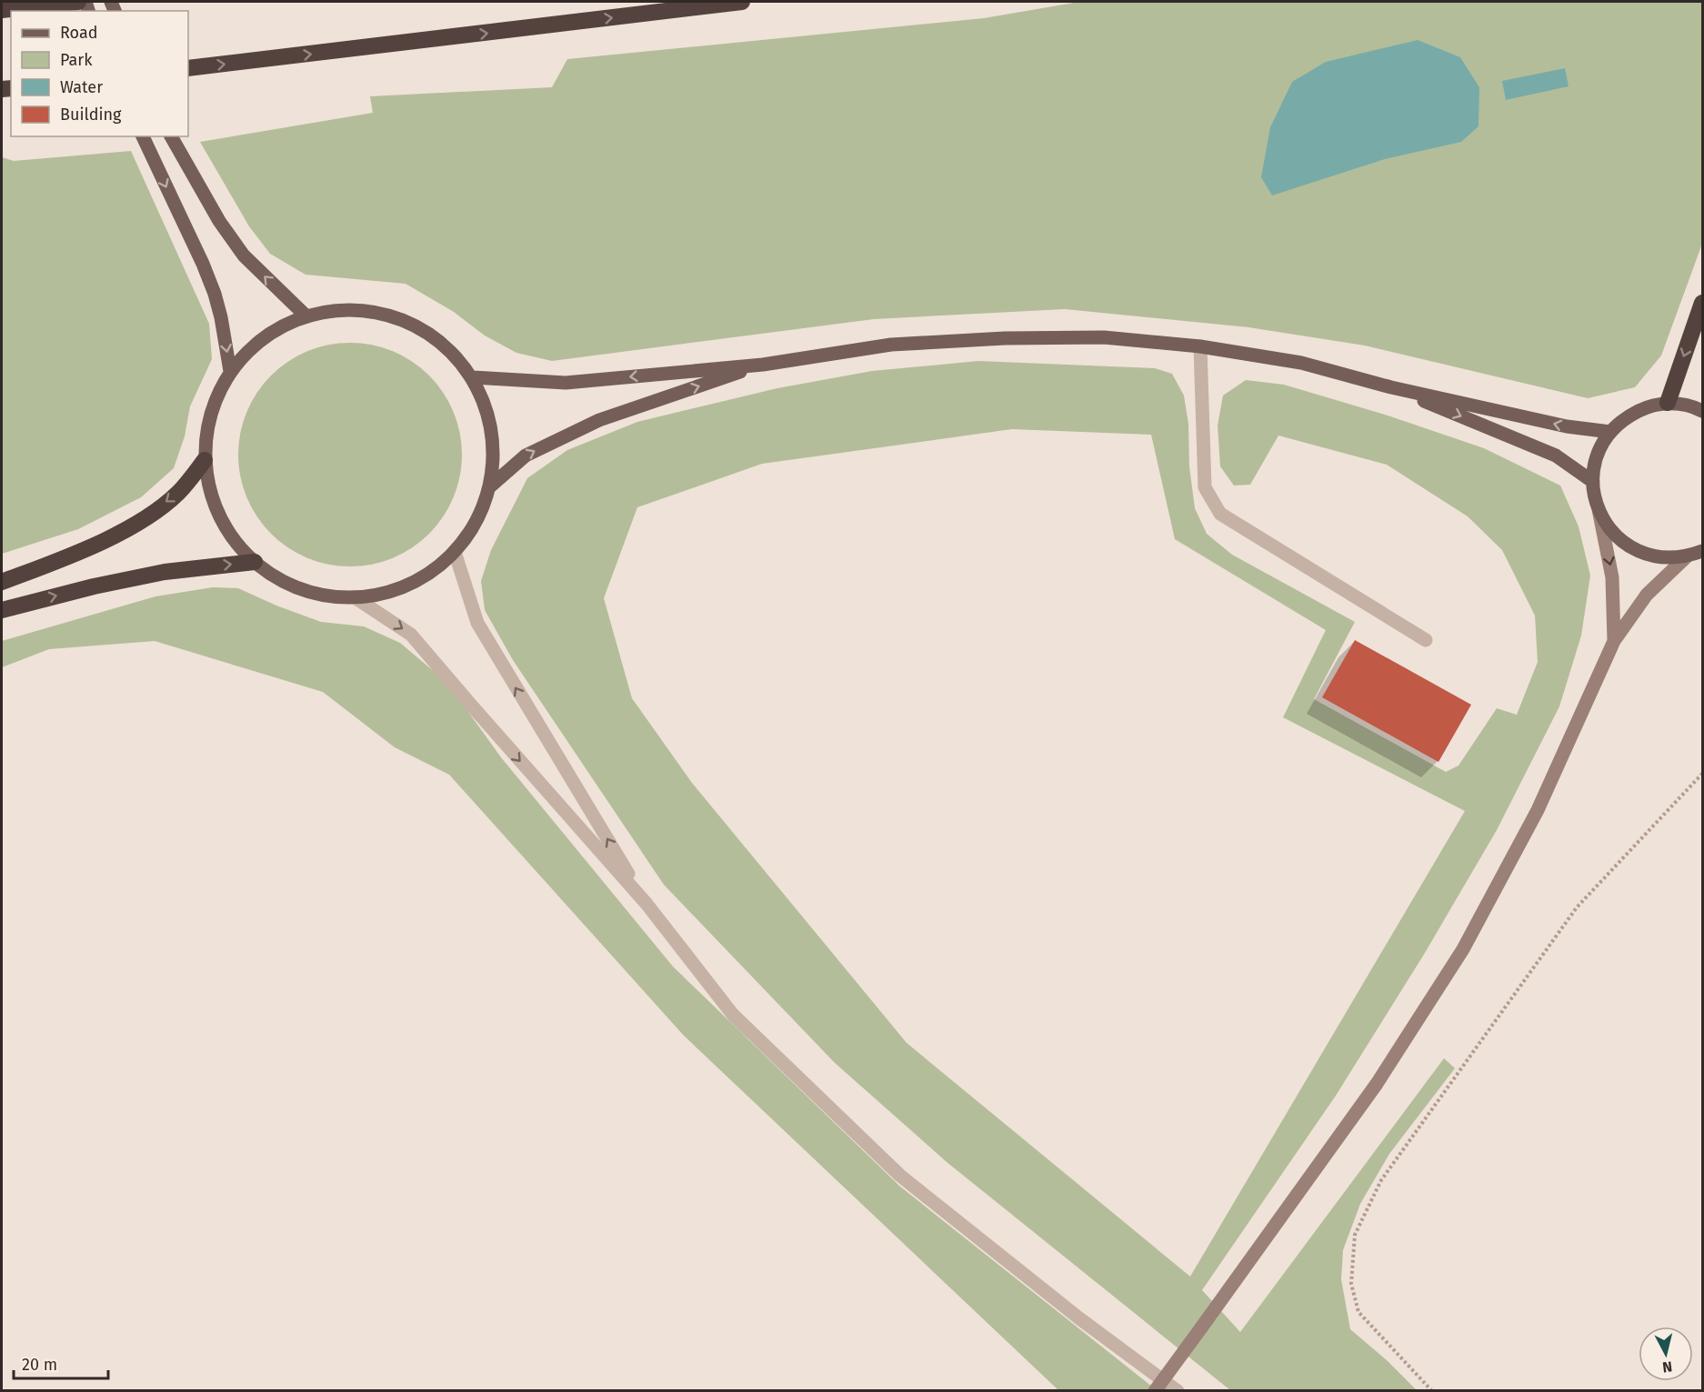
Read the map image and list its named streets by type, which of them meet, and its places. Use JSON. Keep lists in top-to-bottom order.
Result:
{
  "legend": [
    "Road",
    "Park",
    "Water",
    "Building"
  ],
  "scale_bar": "20 m",
  "north": "bottom"
}
